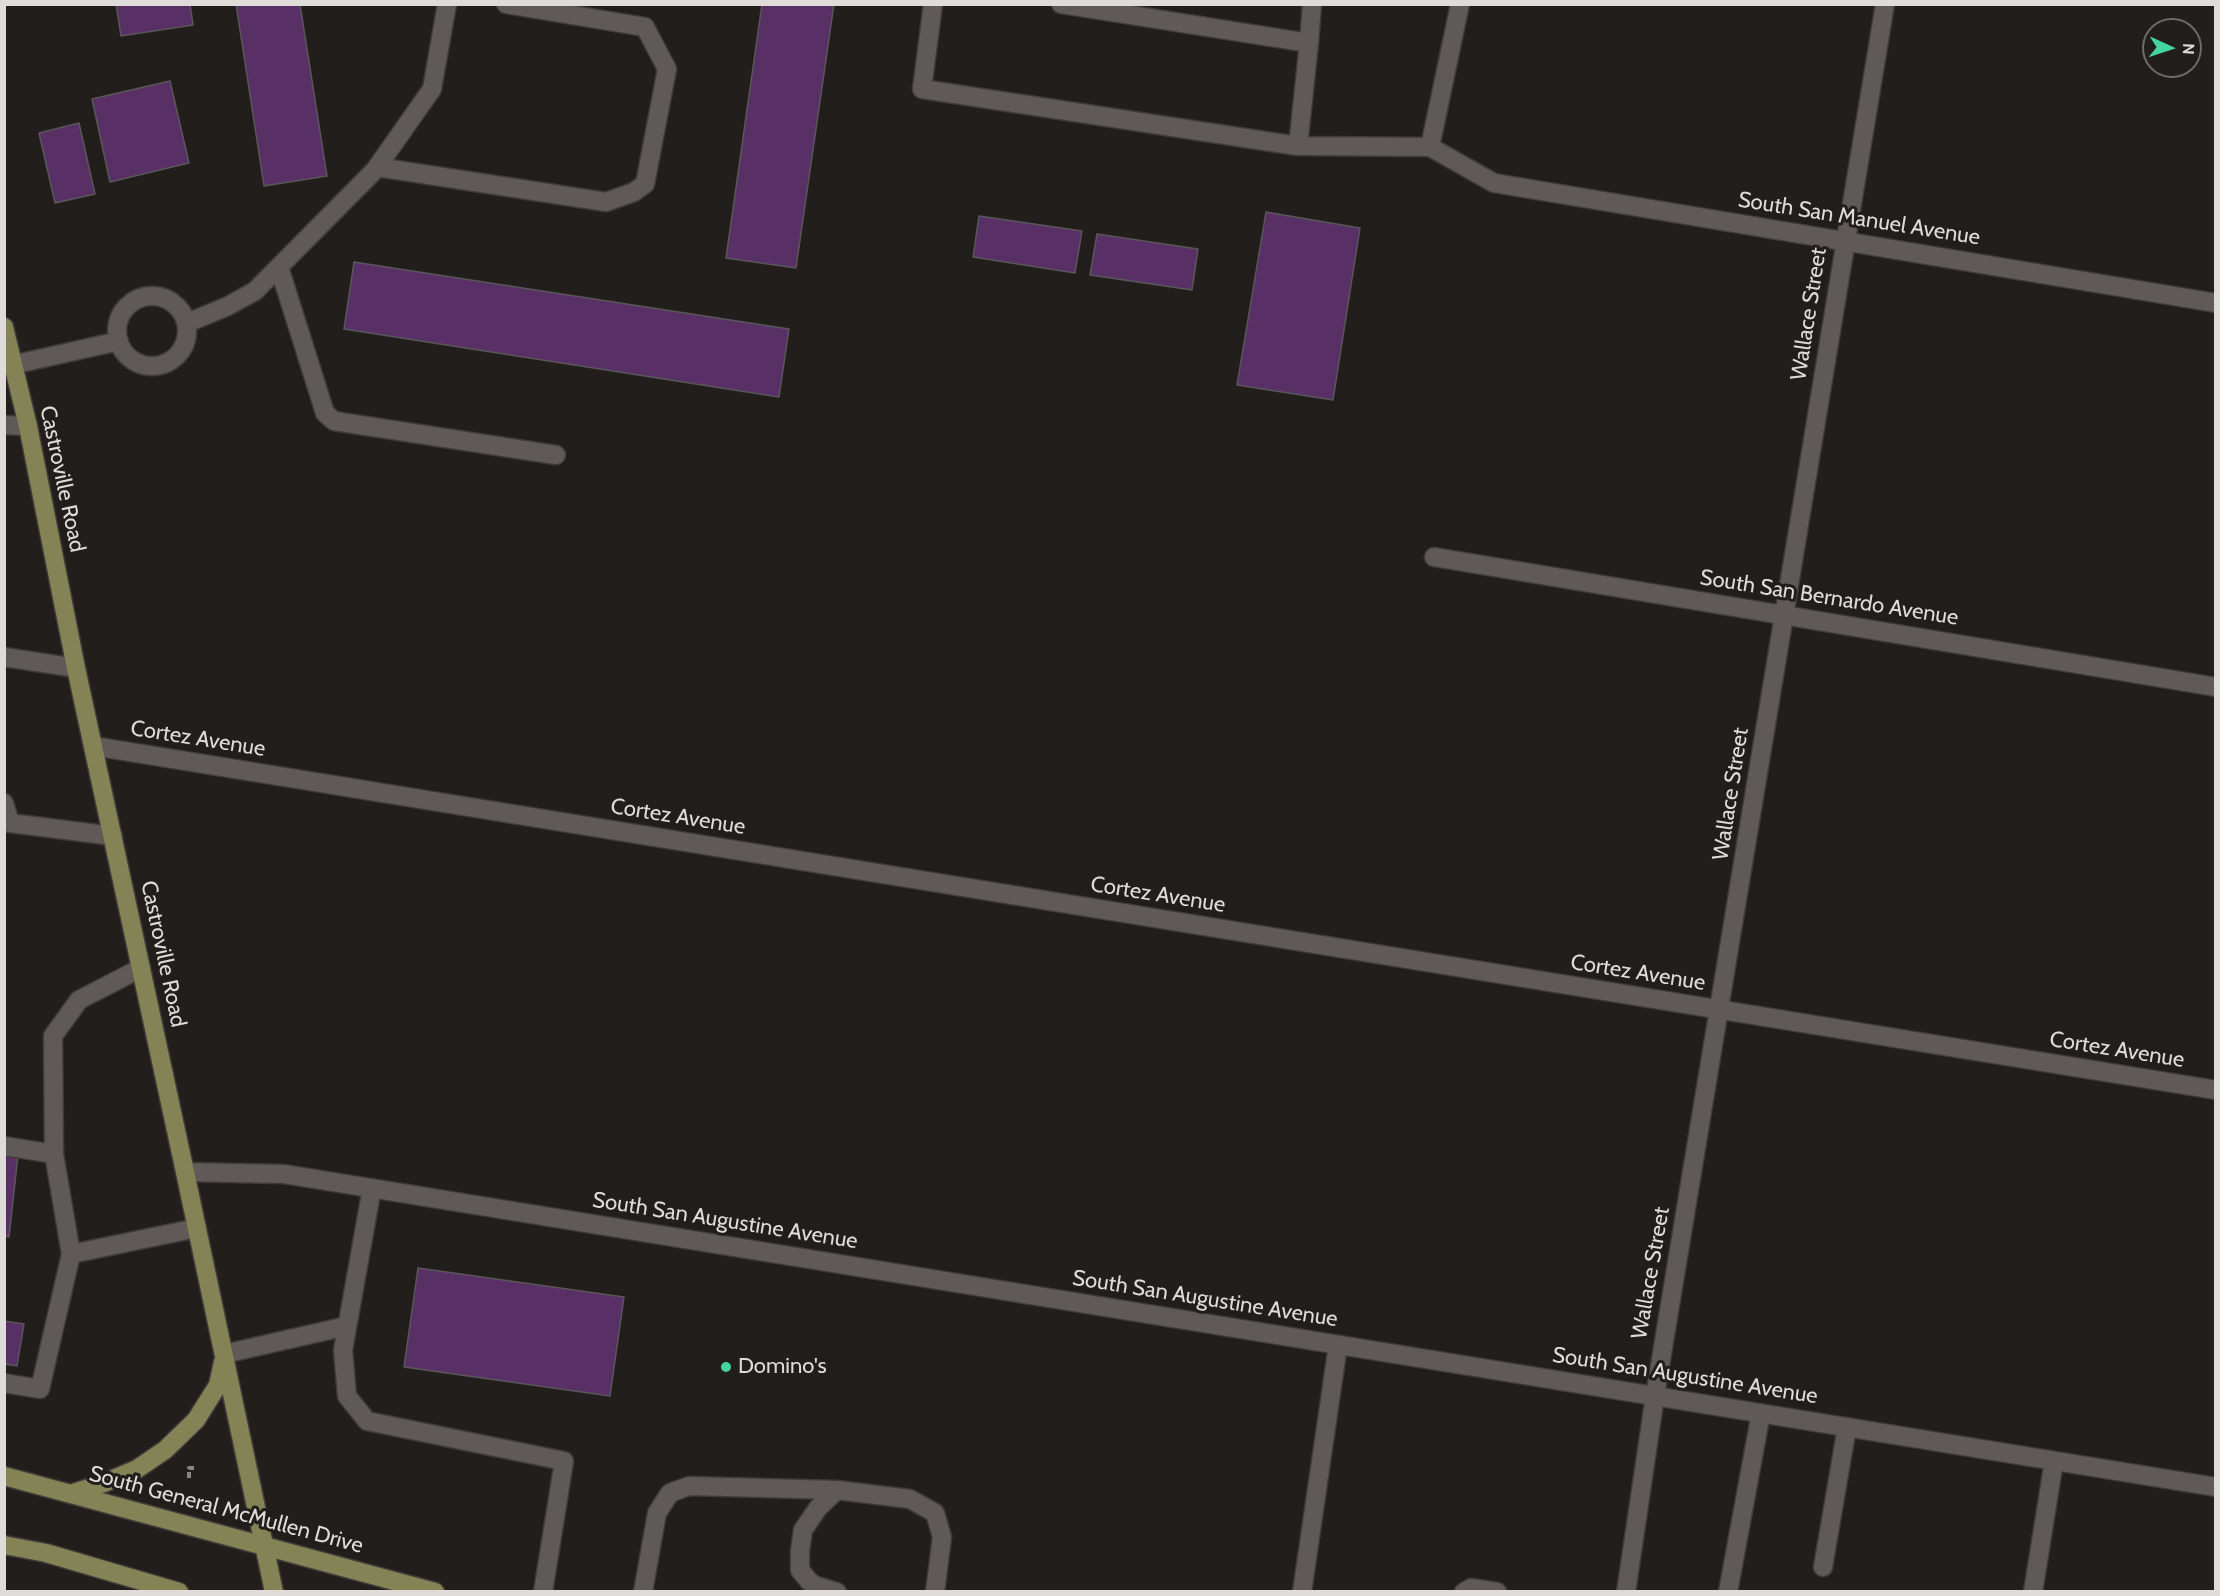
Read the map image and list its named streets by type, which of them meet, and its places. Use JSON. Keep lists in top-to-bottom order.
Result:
{
  "streets": {
    "main road": ["Castroville Road", "South General McMullen Drive"],
    "street": [
      "South San Manuel Avenue",
      "Wallace Street",
      "South San Bernardo Avenue",
      "Cortez Avenue",
      "South San Augustine Avenue"
    ]
  },
  "crossings": [
    ["South San Manuel Avenue", "Wallace Street"],
    ["Wallace Street", "South San Bernardo Avenue"],
    ["Wallace Street", "Cortez Avenue"],
    ["Wallace Street", "South San Augustine Avenue"],
    ["Castroville Road", "Cortez Avenue"],
    ["Castroville Road", "South San Augustine Avenue"],
    ["Castroville Road", "South General McMullen Drive"]
  ],
  "places": ["Domino's"],
  "north": "right"
}
